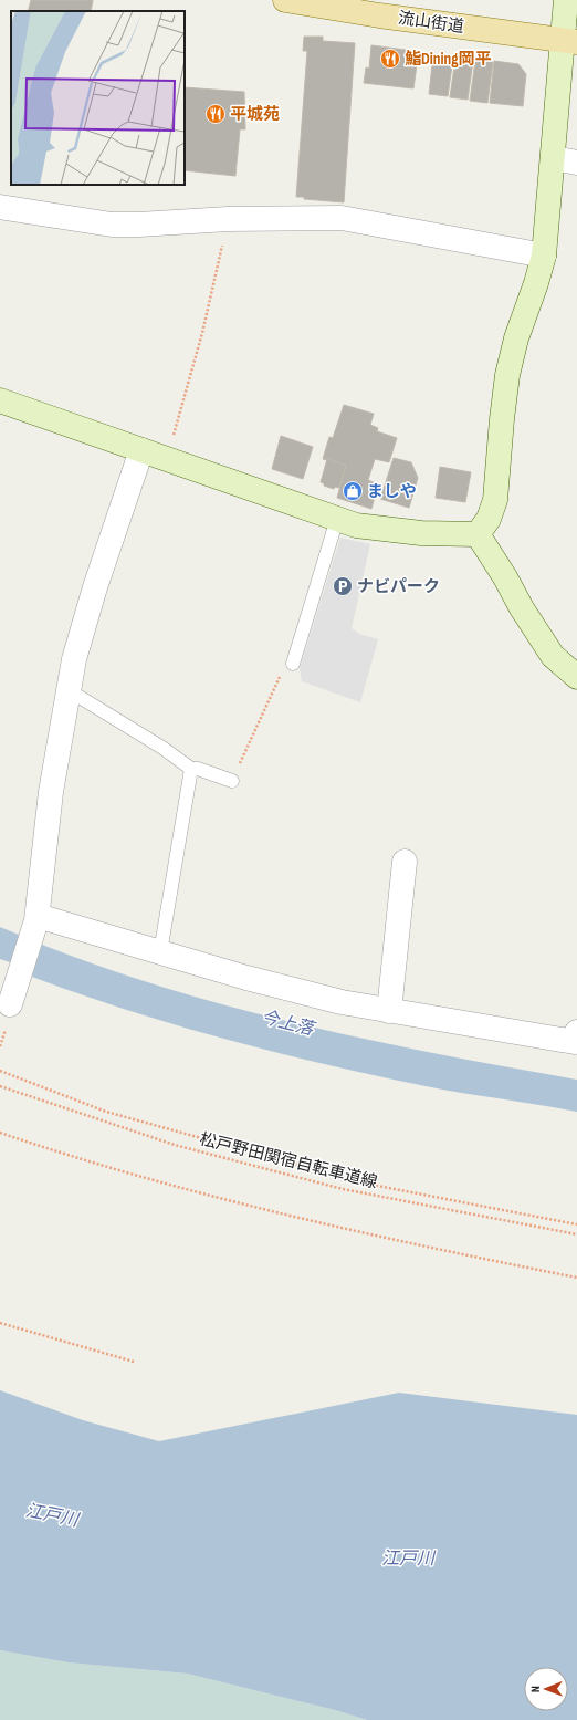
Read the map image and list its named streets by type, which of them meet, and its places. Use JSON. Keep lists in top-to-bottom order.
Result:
{
  "streets": {
    "main road": ["流山街道"],
    "path": ["松戸野田関宿自転車道線"]
  },
  "water": ["今上落", "江戸川"],
  "places": {
    "restaurant": ["鮨Dining岡平", "平城苑"],
    "shop": ["ましや"],
    "parking": ["ナビパーク"]
  },
  "north": "left"
}
